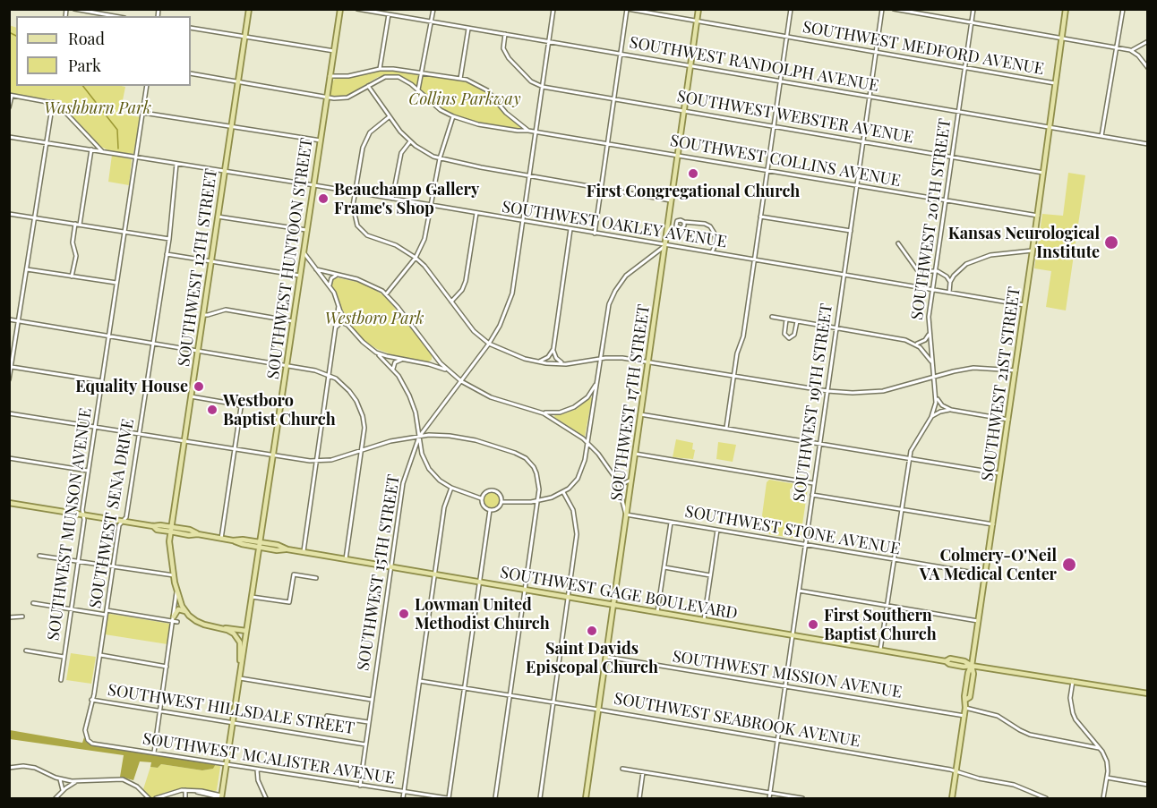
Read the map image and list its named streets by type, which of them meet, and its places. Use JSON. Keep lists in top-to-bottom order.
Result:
{
  "streets": {
    "main road": [
      "SOUTHWEST HUNTOON STREET",
      "SOUTHWEST 12TH STREET",
      "SOUTHWEST 21ST STREET",
      "SOUTHWEST 17TH STREET",
      "SOUTHWEST GAGE BOULEVARD"
    ],
    "street": [
      "SOUTHWEST MEDFORD AVENUE",
      "SOUTHWEST RANDOLPH AVENUE",
      "SOUTHWEST WEBSTER AVENUE",
      "SOUTHWEST COLLINS AVENUE",
      "SOUTHWEST 20TH STREET",
      "SOUTHWEST OAKLEY AVENUE",
      "SOUTHWEST 19TH STREET",
      "SOUTHWEST SENA DRIVE",
      "SOUTHWEST MUNSON AVENUE",
      "SOUTHWEST STONE AVENUE",
      "SOUTHWEST 15TH STREET",
      "SOUTHWEST MISSION AVENUE",
      "SOUTHWEST HILLSDALE STREET",
      "SOUTHWEST SEABROOK AVENUE",
      "SOUTHWEST MCALISTER AVENUE"
    ]
  },
  "crossings": [
    ["SOUTHWEST MEDFORD AVENUE", "SOUTHWEST 20TH STREET"],
    ["SOUTHWEST MEDFORD AVENUE", "SOUTHWEST 21ST STREET"],
    ["SOUTHWEST MEDFORD AVENUE", "SOUTHWEST 17TH STREET"],
    ["SOUTHWEST MEDFORD AVENUE", "SOUTHWEST 19TH STREET"],
    ["SOUTHWEST RANDOLPH AVENUE", "SOUTHWEST 20TH STREET"],
    ["SOUTHWEST RANDOLPH AVENUE", "SOUTHWEST 21ST STREET"],
    ["SOUTHWEST RANDOLPH AVENUE", "SOUTHWEST 17TH STREET"],
    ["SOUTHWEST RANDOLPH AVENUE", "SOUTHWEST 19TH STREET"],
    ["SOUTHWEST RANDOLPH AVENUE", "SOUTHWEST 15TH STREET"],
    ["SOUTHWEST WEBSTER AVENUE", "SOUTHWEST 20TH STREET"],
    ["SOUTHWEST WEBSTER AVENUE", "SOUTHWEST 21ST STREET"],
    ["SOUTHWEST WEBSTER AVENUE", "SOUTHWEST 17TH STREET"],
    ["SOUTHWEST WEBSTER AVENUE", "SOUTHWEST 19TH STREET"],
    ["SOUTHWEST WEBSTER AVENUE", "SOUTHWEST 15TH STREET"],
    ["SOUTHWEST COLLINS AVENUE", "SOUTHWEST 20TH STREET"],
    ["SOUTHWEST COLLINS AVENUE", "SOUTHWEST HUNTOON STREET"],
    ["SOUTHWEST COLLINS AVENUE", "SOUTHWEST 12TH STREET"],
    ["SOUTHWEST COLLINS AVENUE", "SOUTHWEST 21ST STREET"],
    ["SOUTHWEST COLLINS AVENUE", "SOUTHWEST 17TH STREET"],
    ["SOUTHWEST COLLINS AVENUE", "SOUTHWEST 19TH STREET"],
    ["SOUTHWEST COLLINS AVENUE", "SOUTHWEST 15TH STREET"],
    ["SOUTHWEST 20TH STREET", "SOUTHWEST OAKLEY AVENUE"],
    ["SOUTHWEST 20TH STREET", "SOUTHWEST STONE AVENUE"],
    ["SOUTHWEST 20TH STREET", "SOUTHWEST GAGE BOULEVARD"],
    ["SOUTHWEST OAKLEY AVENUE", "SOUTHWEST HUNTOON STREET"],
    ["SOUTHWEST OAKLEY AVENUE", "SOUTHWEST 12TH STREET"],
    ["SOUTHWEST OAKLEY AVENUE", "SOUTHWEST 21ST STREET"],
    ["SOUTHWEST OAKLEY AVENUE", "SOUTHWEST 17TH STREET"],
    ["SOUTHWEST OAKLEY AVENUE", "SOUTHWEST 19TH STREET"],
    ["SOUTHWEST OAKLEY AVENUE", "SOUTHWEST SENA DRIVE"],
    ["SOUTHWEST OAKLEY AVENUE", "SOUTHWEST MUNSON AVENUE"],
    ["SOUTHWEST OAKLEY AVENUE", "SOUTHWEST 15TH STREET"],
    ["SOUTHWEST HUNTOON STREET", "SOUTHWEST GAGE BOULEVARD"],
    ["SOUTHWEST HUNTOON STREET", "SOUTHWEST HILLSDALE STREET"],
    ["SOUTHWEST HUNTOON STREET", "SOUTHWEST MCALISTER AVENUE"],
    ["SOUTHWEST 12TH STREET", "SOUTHWEST GAGE BOULEVARD"],
    ["SOUTHWEST 12TH STREET", "SOUTHWEST HILLSDALE STREET"],
    ["SOUTHWEST 12TH STREET", "SOUTHWEST MCALISTER AVENUE"],
    ["SOUTHWEST 21ST STREET", "SOUTHWEST STONE AVENUE"],
    ["SOUTHWEST 21ST STREET", "SOUTHWEST GAGE BOULEVARD"],
    ["SOUTHWEST 21ST STREET", "SOUTHWEST MISSION AVENUE"],
    ["SOUTHWEST 21ST STREET", "SOUTHWEST SEABROOK AVENUE"],
    ["SOUTHWEST 17TH STREET", "SOUTHWEST STONE AVENUE"],
    ["SOUTHWEST 17TH STREET", "SOUTHWEST GAGE BOULEVARD"],
    ["SOUTHWEST 17TH STREET", "SOUTHWEST MISSION AVENUE"],
    ["SOUTHWEST 17TH STREET", "SOUTHWEST SEABROOK AVENUE"],
    ["SOUTHWEST 19TH STREET", "SOUTHWEST STONE AVENUE"],
    ["SOUTHWEST 19TH STREET", "SOUTHWEST GAGE BOULEVARD"],
    ["SOUTHWEST 19TH STREET", "SOUTHWEST MISSION AVENUE"],
    ["SOUTHWEST 19TH STREET", "SOUTHWEST SEABROOK AVENUE"],
    ["SOUTHWEST SENA DRIVE", "SOUTHWEST GAGE BOULEVARD"],
    ["SOUTHWEST SENA DRIVE", "SOUTHWEST HILLSDALE STREET"],
    ["SOUTHWEST SENA DRIVE", "SOUTHWEST MCALISTER AVENUE"],
    ["SOUTHWEST MUNSON AVENUE", "SOUTHWEST GAGE BOULEVARD"],
    ["SOUTHWEST 15TH STREET", "SOUTHWEST GAGE BOULEVARD"],
    ["SOUTHWEST 15TH STREET", "SOUTHWEST HILLSDALE STREET"],
    ["SOUTHWEST 15TH STREET", "SOUTHWEST MCALISTER AVENUE"]
  ],
  "parks": ["Collins Parkway", "Washburn Park", "Westboro Park"],
  "places": [
    "First Congregational Church",
    "Beauchamp Gallery Frame's Shop",
    "Kansas Neurological Institute",
    "Equality House",
    "Westboro Baptist Church",
    "Colmery-O'Neil VA Medical Center",
    "Lowman United Methodist Church",
    "First Southern Baptist Church",
    "Saint Davids Episcopal Church"
  ],
  "legend": ["Road", "Park"]
}
